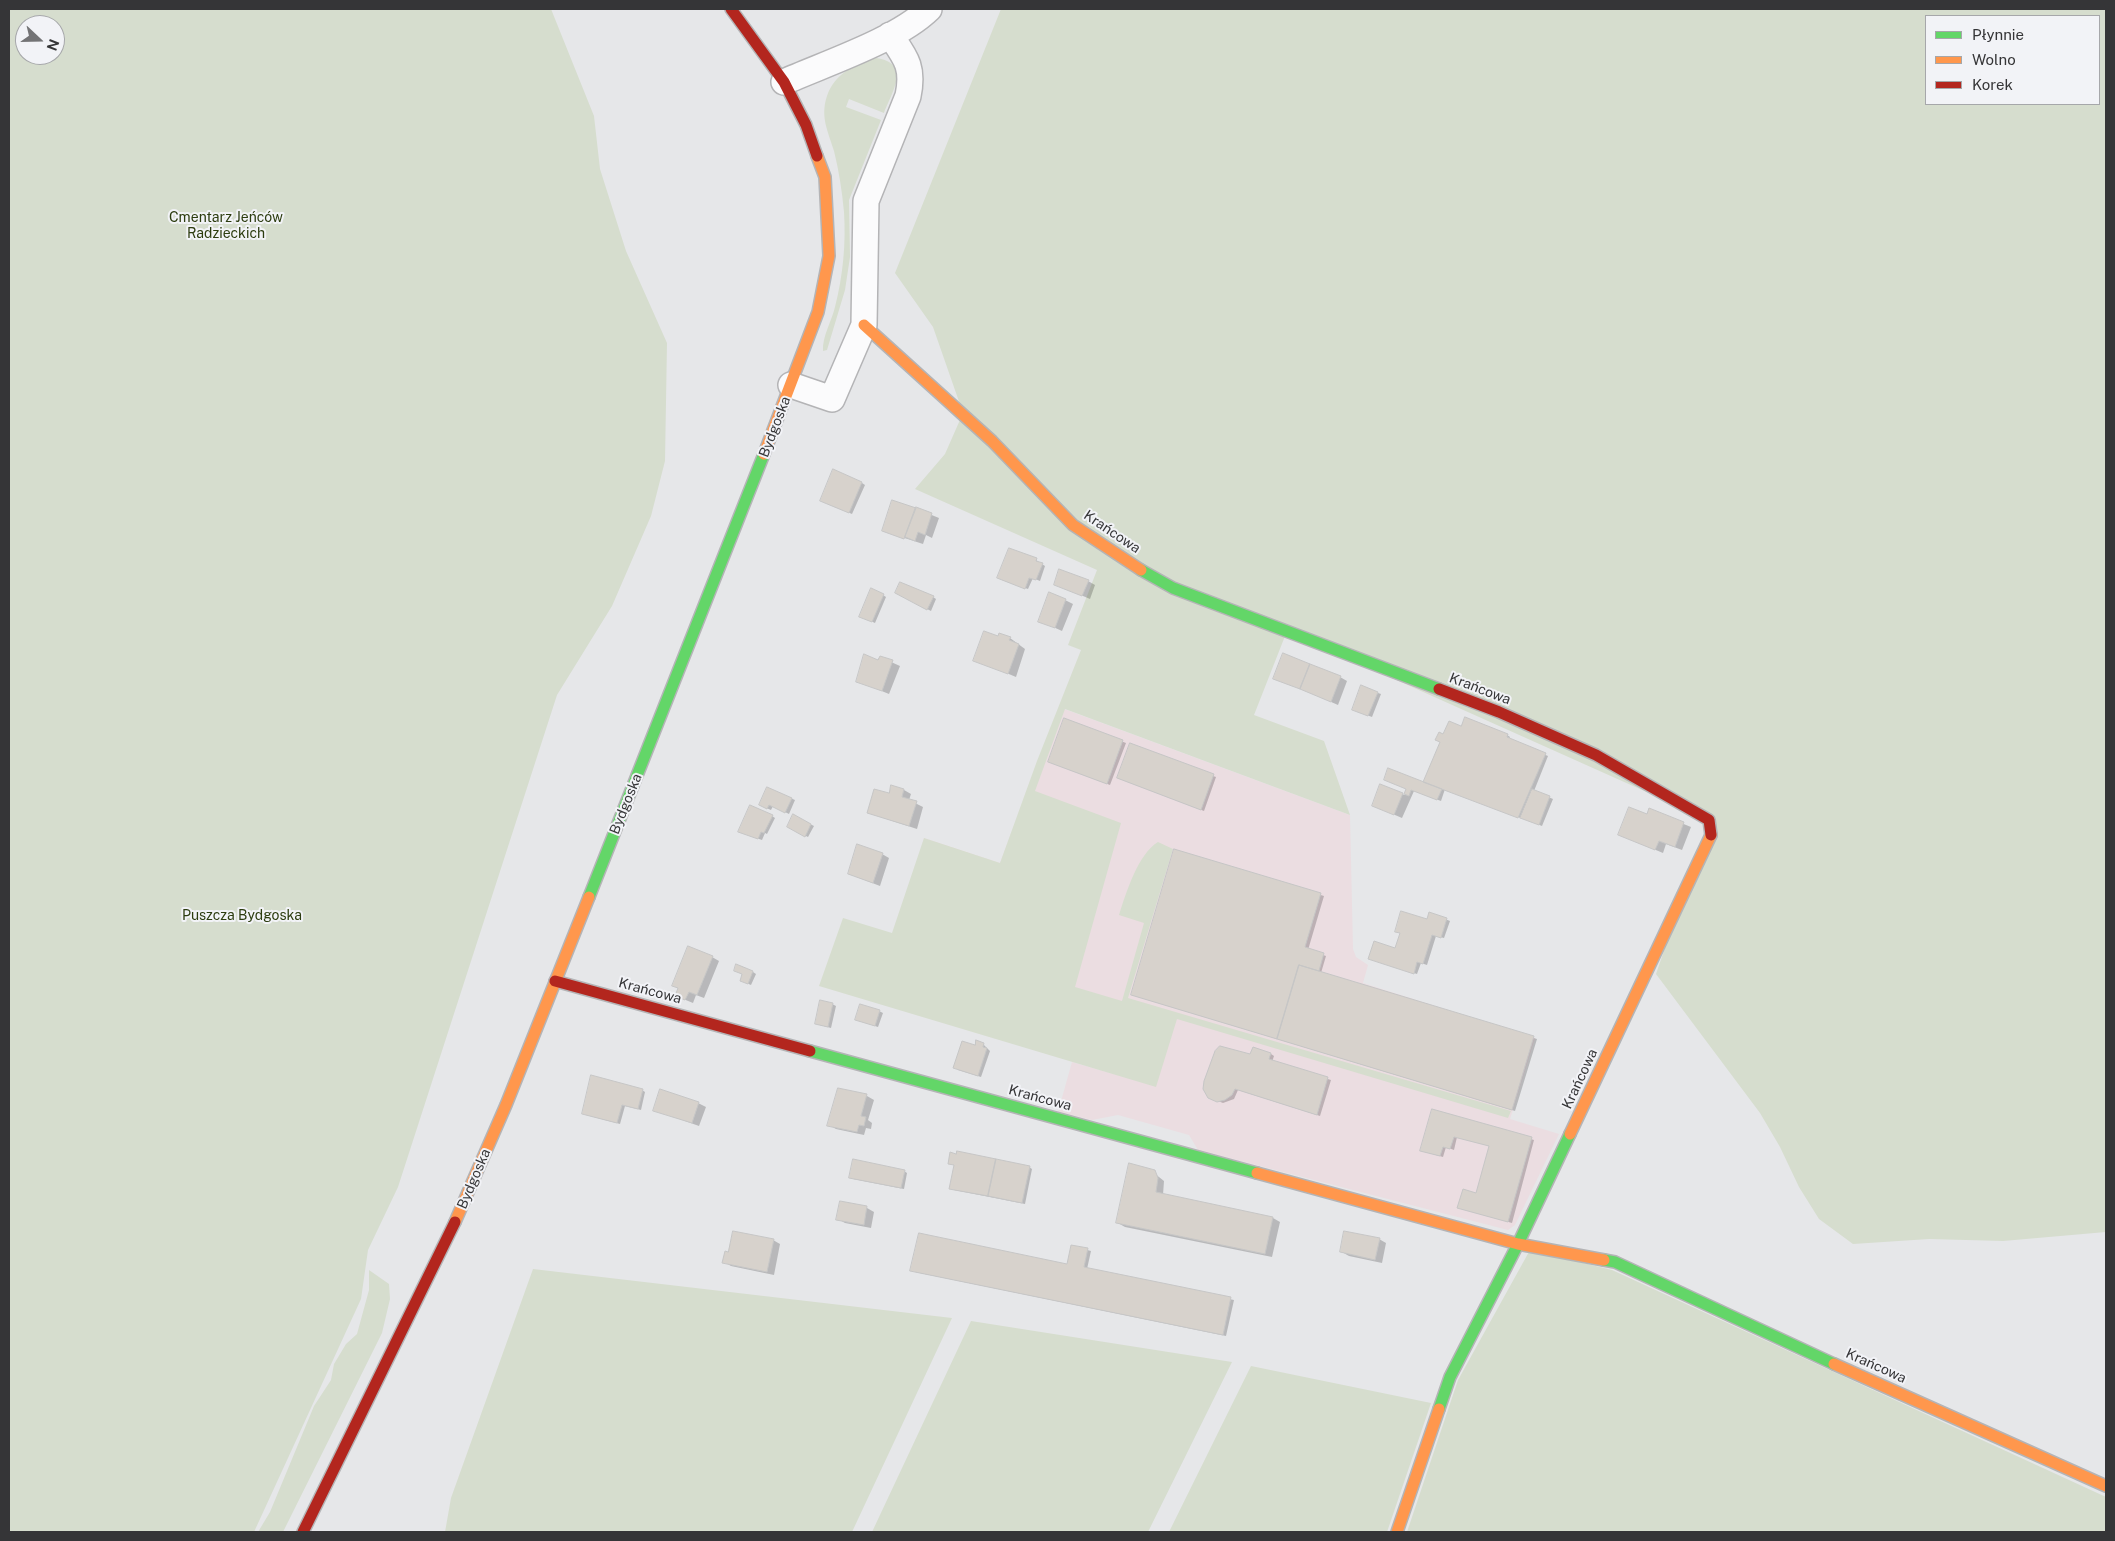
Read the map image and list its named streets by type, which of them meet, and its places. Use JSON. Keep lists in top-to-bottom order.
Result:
{
  "streets": {
    "street": ["Bydgoska", "Krańcowa"]
  },
  "crossings": [
    ["Bydgoska", "Krańcowa"]
  ],
  "parks": ["Cmentarz Jeńców Radzieckich", "Puszcza Bydgoska"],
  "legend": ["Płynnie", "Wolno", "Korek"],
  "north": "right"
}
